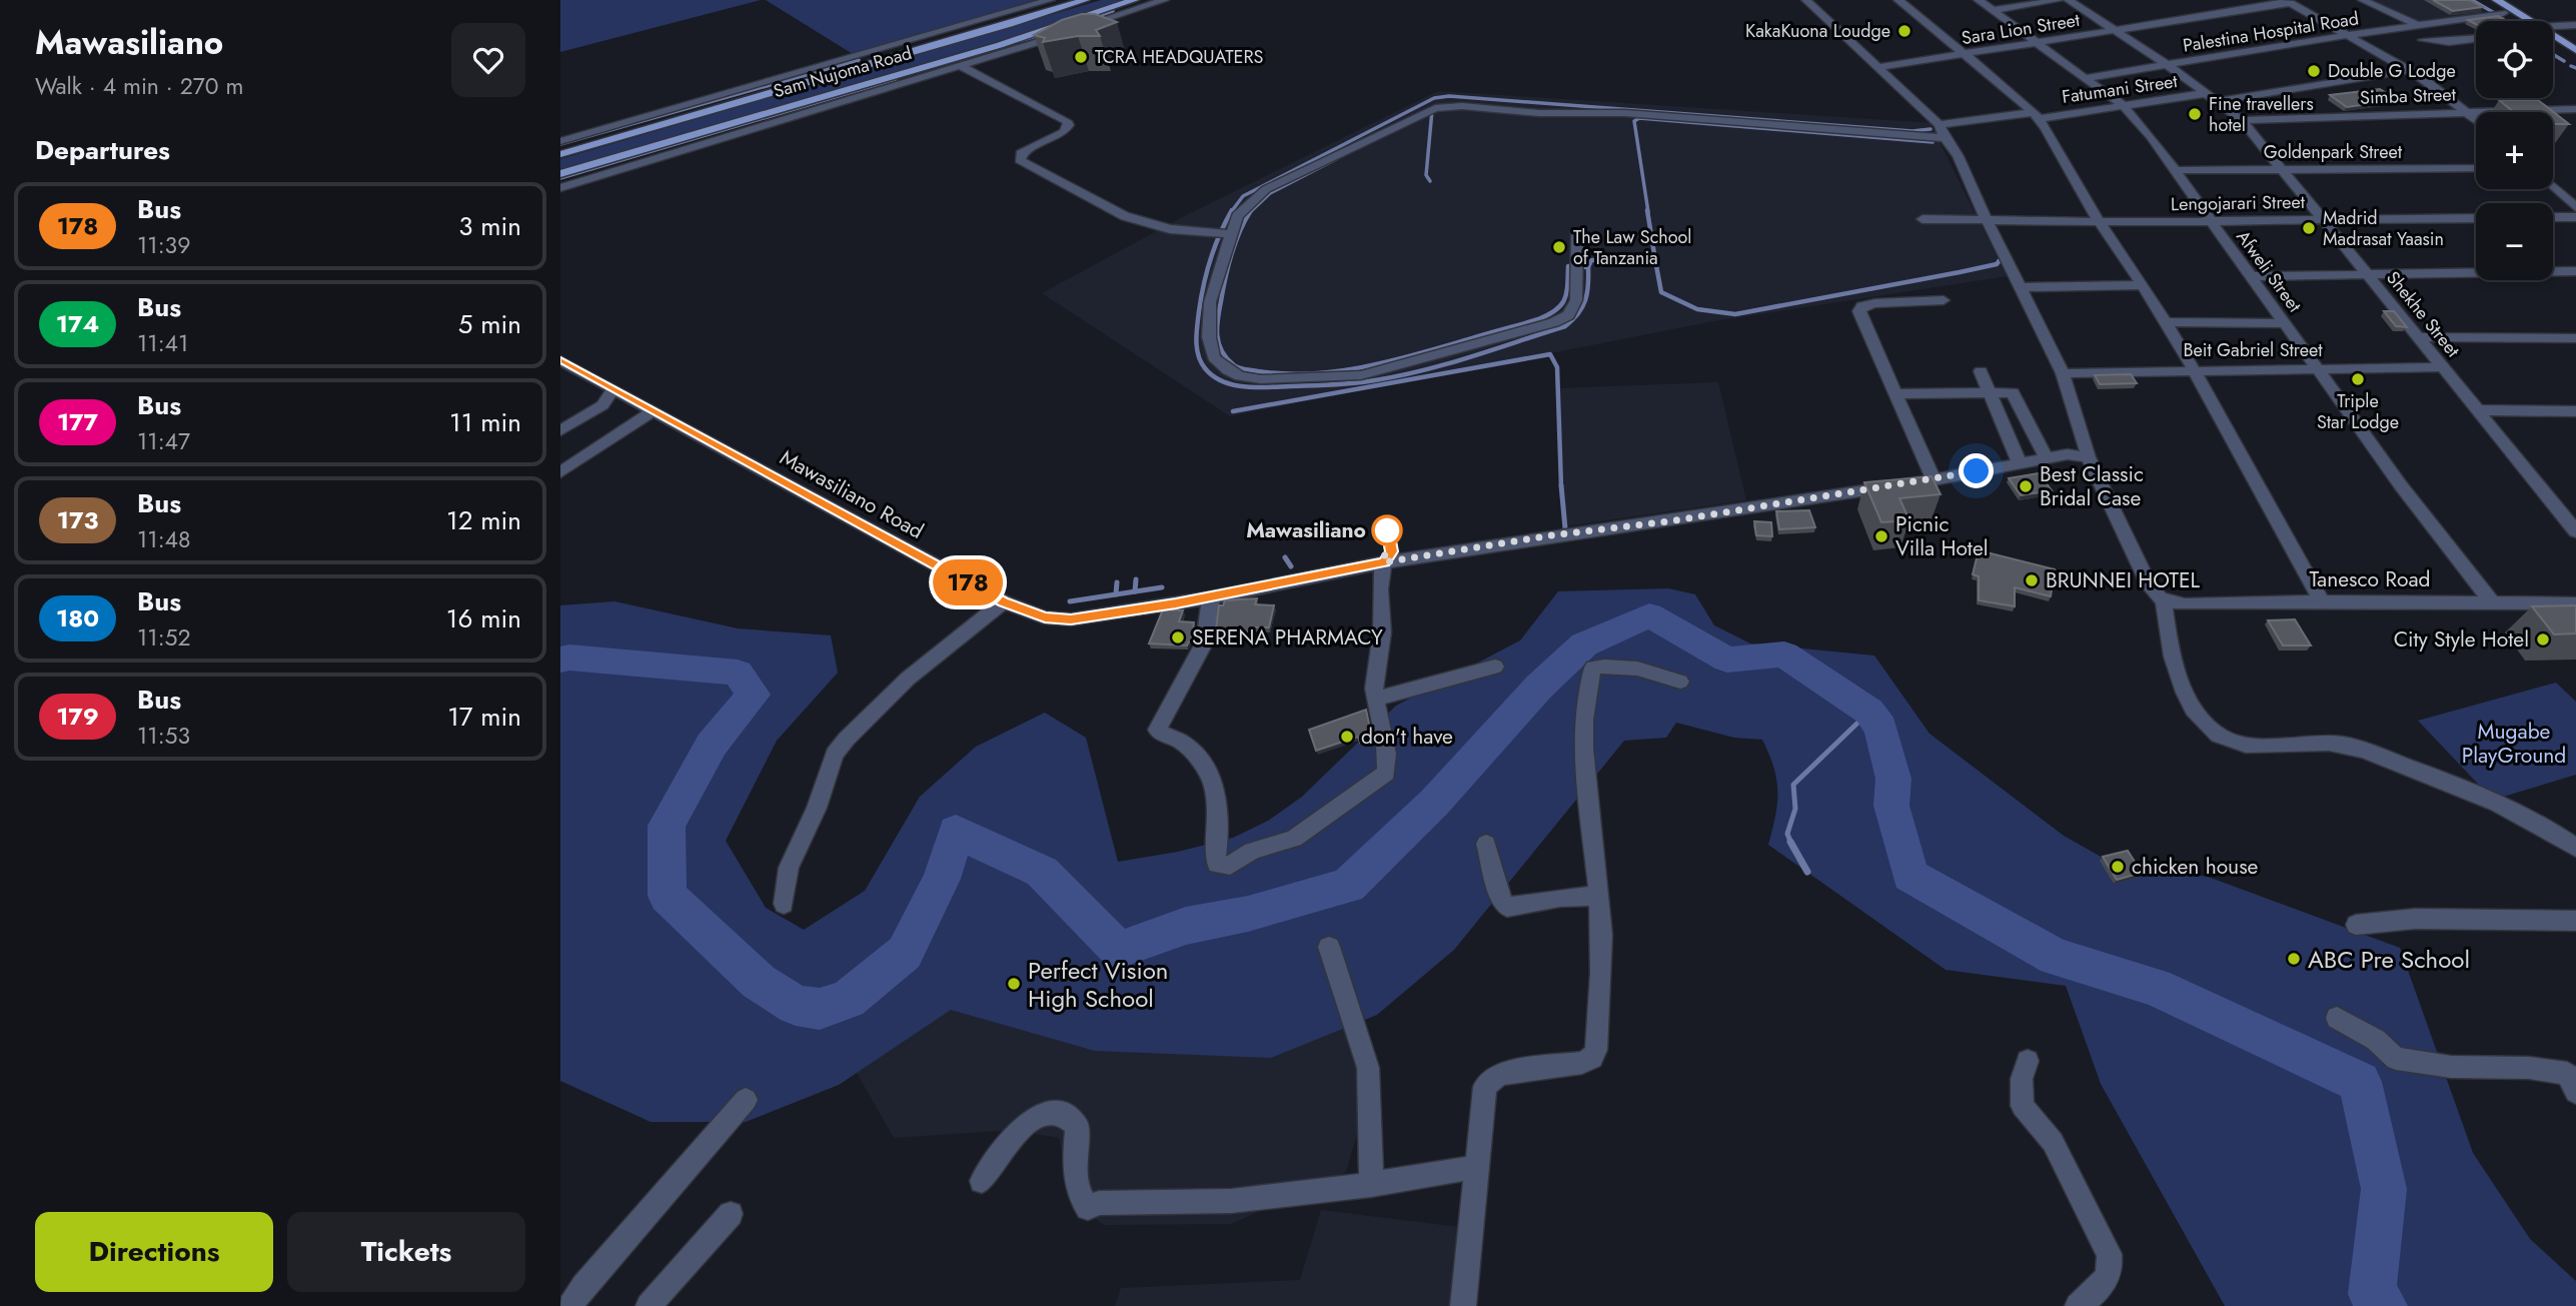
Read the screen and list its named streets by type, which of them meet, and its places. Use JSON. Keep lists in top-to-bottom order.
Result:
{
  "streets": {
    "main road": ["Sam Nujoma Road"],
    "street": [
      "Sara Lion Street",
      "Palestina Hospital Road",
      "Fatumani Street",
      "Simba Street",
      "Goldenpark Street",
      "Lengojarari Street",
      "Afweli Street",
      "Shekhe Street",
      "Beit Gabriel Street",
      "Mawasiliano Road",
      "Tanesco Road"
    ]
  },
  "crossings": [
    ["Sara Lion Street", "Afweli Street"],
    ["Sara Lion Street", "Shekhe Street"],
    ["Palestina Hospital Road", "Afweli Street"],
    ["Palestina Hospital Road", "Shekhe Street"],
    ["Fatumani Street", "Afweli Street"],
    ["Fatumani Street", "Shekhe Street"],
    ["Simba Street", "Shekhe Street"],
    ["Goldenpark Street", "Afweli Street"],
    ["Goldenpark Street", "Shekhe Street"],
    ["Lengojarari Street", "Afweli Street"],
    ["Lengojarari Street", "Shekhe Street"],
    ["Afweli Street", "Beit Gabriel Street"],
    ["Afweli Street", "Tanesco Road"],
    ["Shekhe Street", "Beit Gabriel Street"]
  ],
  "parks": ["Mugabe PlayGround"],
  "places": [
    "KakaKuona Loudge",
    "TCRA HEADQUATERS",
    "Double G Lodge",
    "Fine travellers hotel",
    "Madrid Madrasat Yaasin",
    "The Law School of Tanzania",
    "Triple Star Lodge",
    "Best Classic Bridal Case",
    "Mawasiliano",
    "Picnic Villa Hotel",
    "BRUNNEI HOTEL",
    "SERENA PHARMACY",
    "City Style Hotel",
    "don't have",
    "chicken house",
    "ABC Pre School",
    "Perfect Vision High School"
  ],
  "lines": ["bus line 178"],
  "page": {
    "heading": [
      ["Mawasiliano", "Walk · 4 min · 270 m"],
      "Departures"
    ],
    "on_map": "178",
    "map_buttons": ["+", "−"],
    "list": [
      {
        "mark": "178",
        "name": "Bus",
        "note": "11:39",
        "value": "3 min"
      },
      {
        "mark": "174",
        "name": "Bus",
        "note": "11:41",
        "value": "5 min"
      },
      {
        "mark": "177",
        "name": "Bus",
        "note": "11:47",
        "value": "11 min"
      },
      {
        "mark": "173",
        "name": "Bus",
        "note": "11:48",
        "value": "12 min"
      },
      {
        "mark": "180",
        "name": "Bus",
        "note": "11:52",
        "value": "16 min"
      },
      {
        "mark": "179",
        "name": "Bus",
        "note": "11:53",
        "value": "17 min"
      }
    ],
    "buttons": ["Directions", "Tickets"]
  }
}
